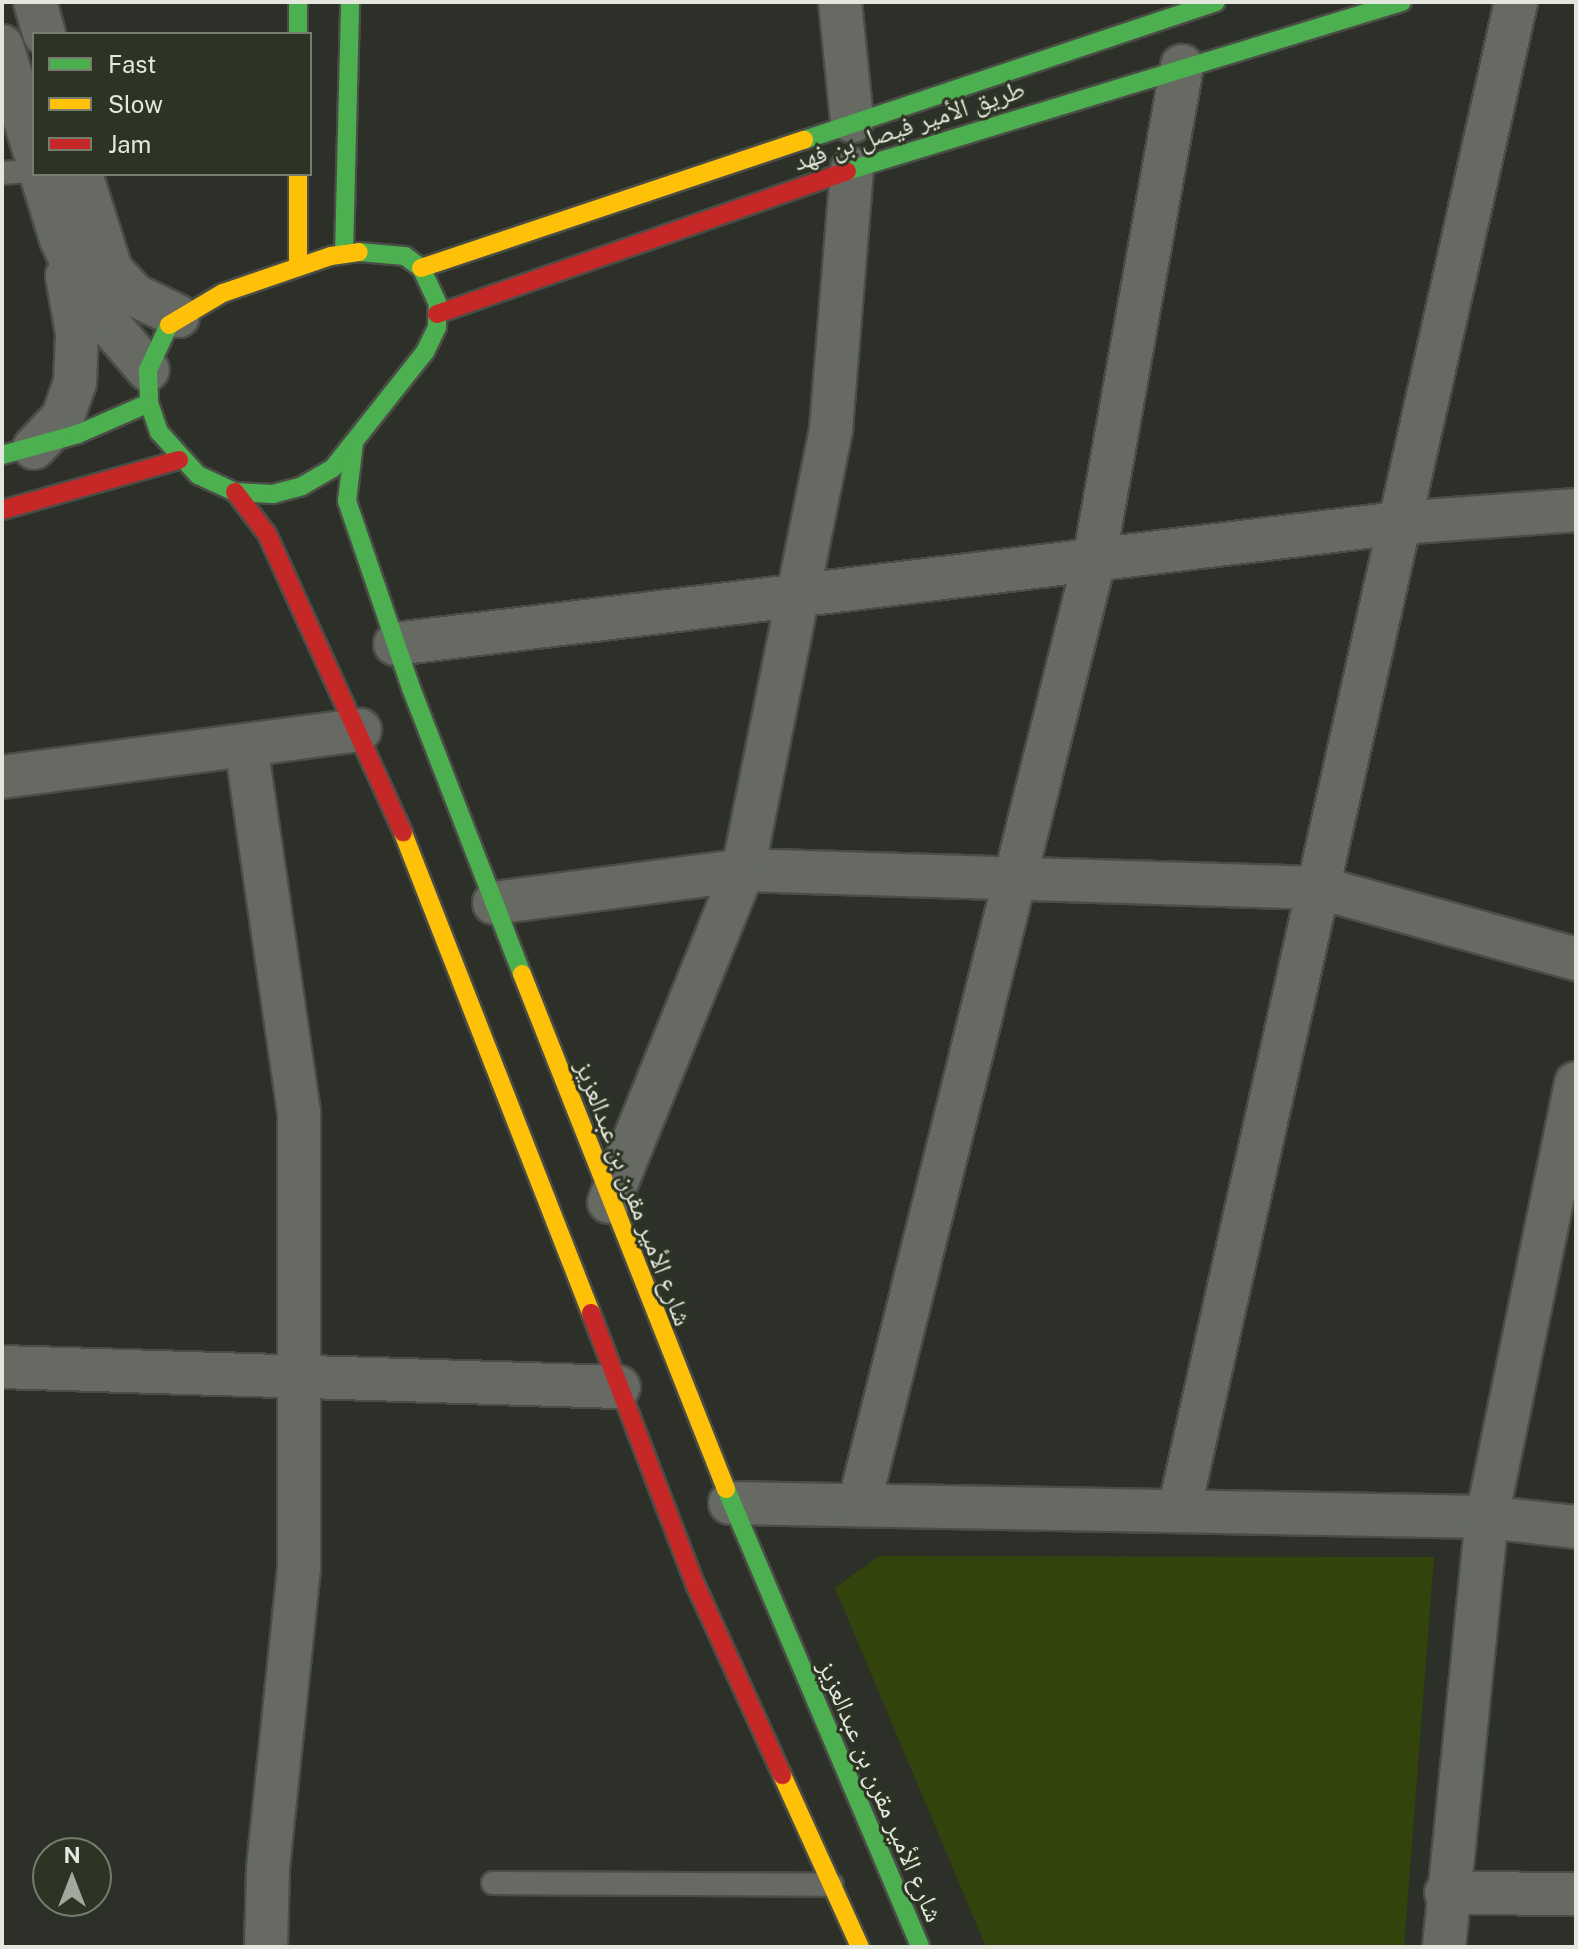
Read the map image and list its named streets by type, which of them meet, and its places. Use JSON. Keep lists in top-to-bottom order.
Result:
{
  "streets": {
    "street": ["طريق الأمير فيصل بن فهد", "شارع الأمير مقرن بن عبدالعزيز"]
  },
  "crossings": [
    ["طريق الأمير فيصل بن فهد", "شارع الأمير مقرن بن عبدالعزيز"]
  ],
  "legend": ["Fast", "Slow", "Jam"],
  "north": "top"
}
